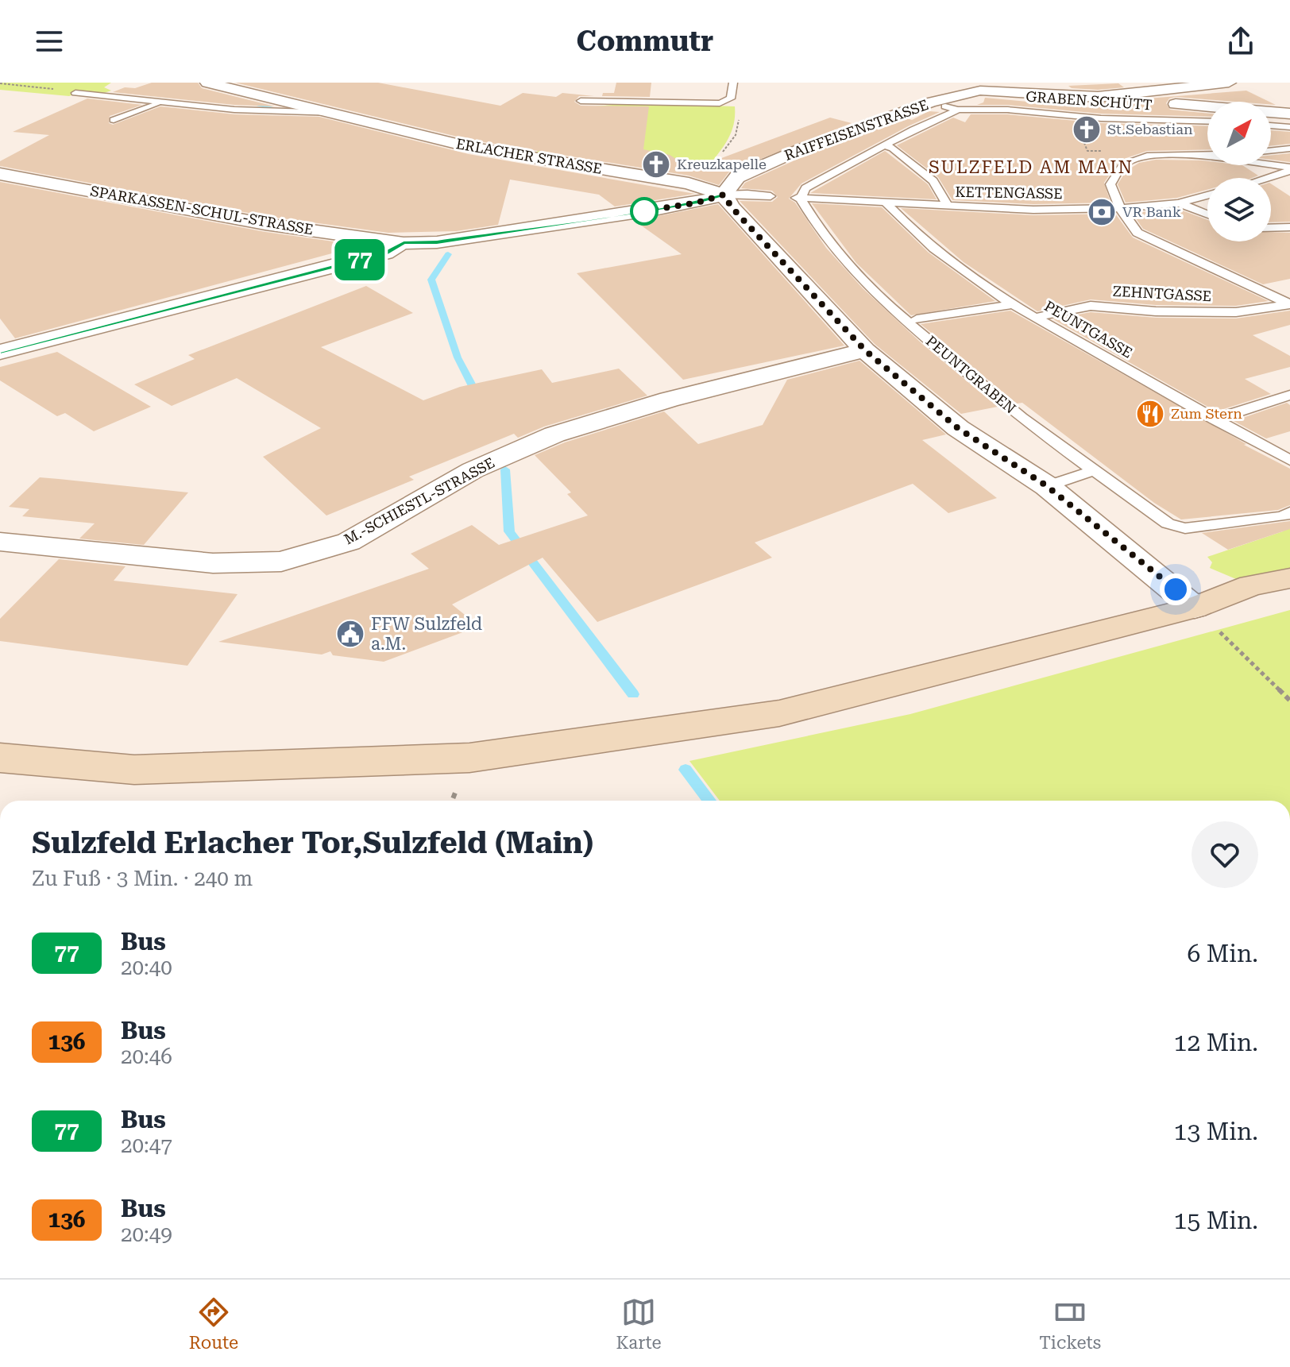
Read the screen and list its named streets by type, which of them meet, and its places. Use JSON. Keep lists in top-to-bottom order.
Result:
{
  "streets": {
    "street": [
      "RAIFFEISENSTRASSE",
      "ERLACHER STRASSE",
      "SPARKASSEN-SCHUL-STRASSE",
      "M.-SCHIESTL-STRASSE"
    ],
    "lane": [
      "GRABEN SCHÜTT",
      "KETTENGASSE",
      "ZEHNTGASSE",
      "PEUNTGASSE",
      "PEUNTGRABEN"
    ]
  },
  "crossings": [
    ["RAIFFEISENSTRASSE", "ERLACHER STRASSE"],
    ["KETTENGASSE", "PEUNTGASSE"],
    ["KETTENGASSE", "PEUNTGRABEN"],
    ["ZEHNTGASSE", "PEUNTGASSE"]
  ],
  "districts": ["SULZFELD AM MAIN"],
  "places": {
    "church": ["St.Sebastian", "Kreuzkapelle"],
    "bank": ["VR Bank"],
    "restaurant": ["Zum Stern"],
    "public building": ["FFW Sulzfeld a.M."]
  },
  "lines": ["bus line 77"],
  "north": "top right",
  "page": {
    "header": "Commutr",
    "on_map": "77",
    "heading": ["Sulzfeld Erlacher Tor,Sulzfeld (Main)", "Zu Fuß · 3 Min. · 240 m"],
    "list": [
      {
        "mark": "77",
        "name": "Bus",
        "note": "20:40",
        "value": "6 Min."
      },
      {
        "mark": "136",
        "name": "Bus",
        "note": "20:46",
        "value": "12 Min."
      },
      {
        "mark": "77",
        "name": "Bus",
        "note": "20:47",
        "value": "13 Min."
      },
      {
        "mark": "136",
        "name": "Bus",
        "note": "20:49",
        "value": "15 Min."
      }
    ],
    "tabs": ["Route", "Karte", "Tickets"]
  }
}
